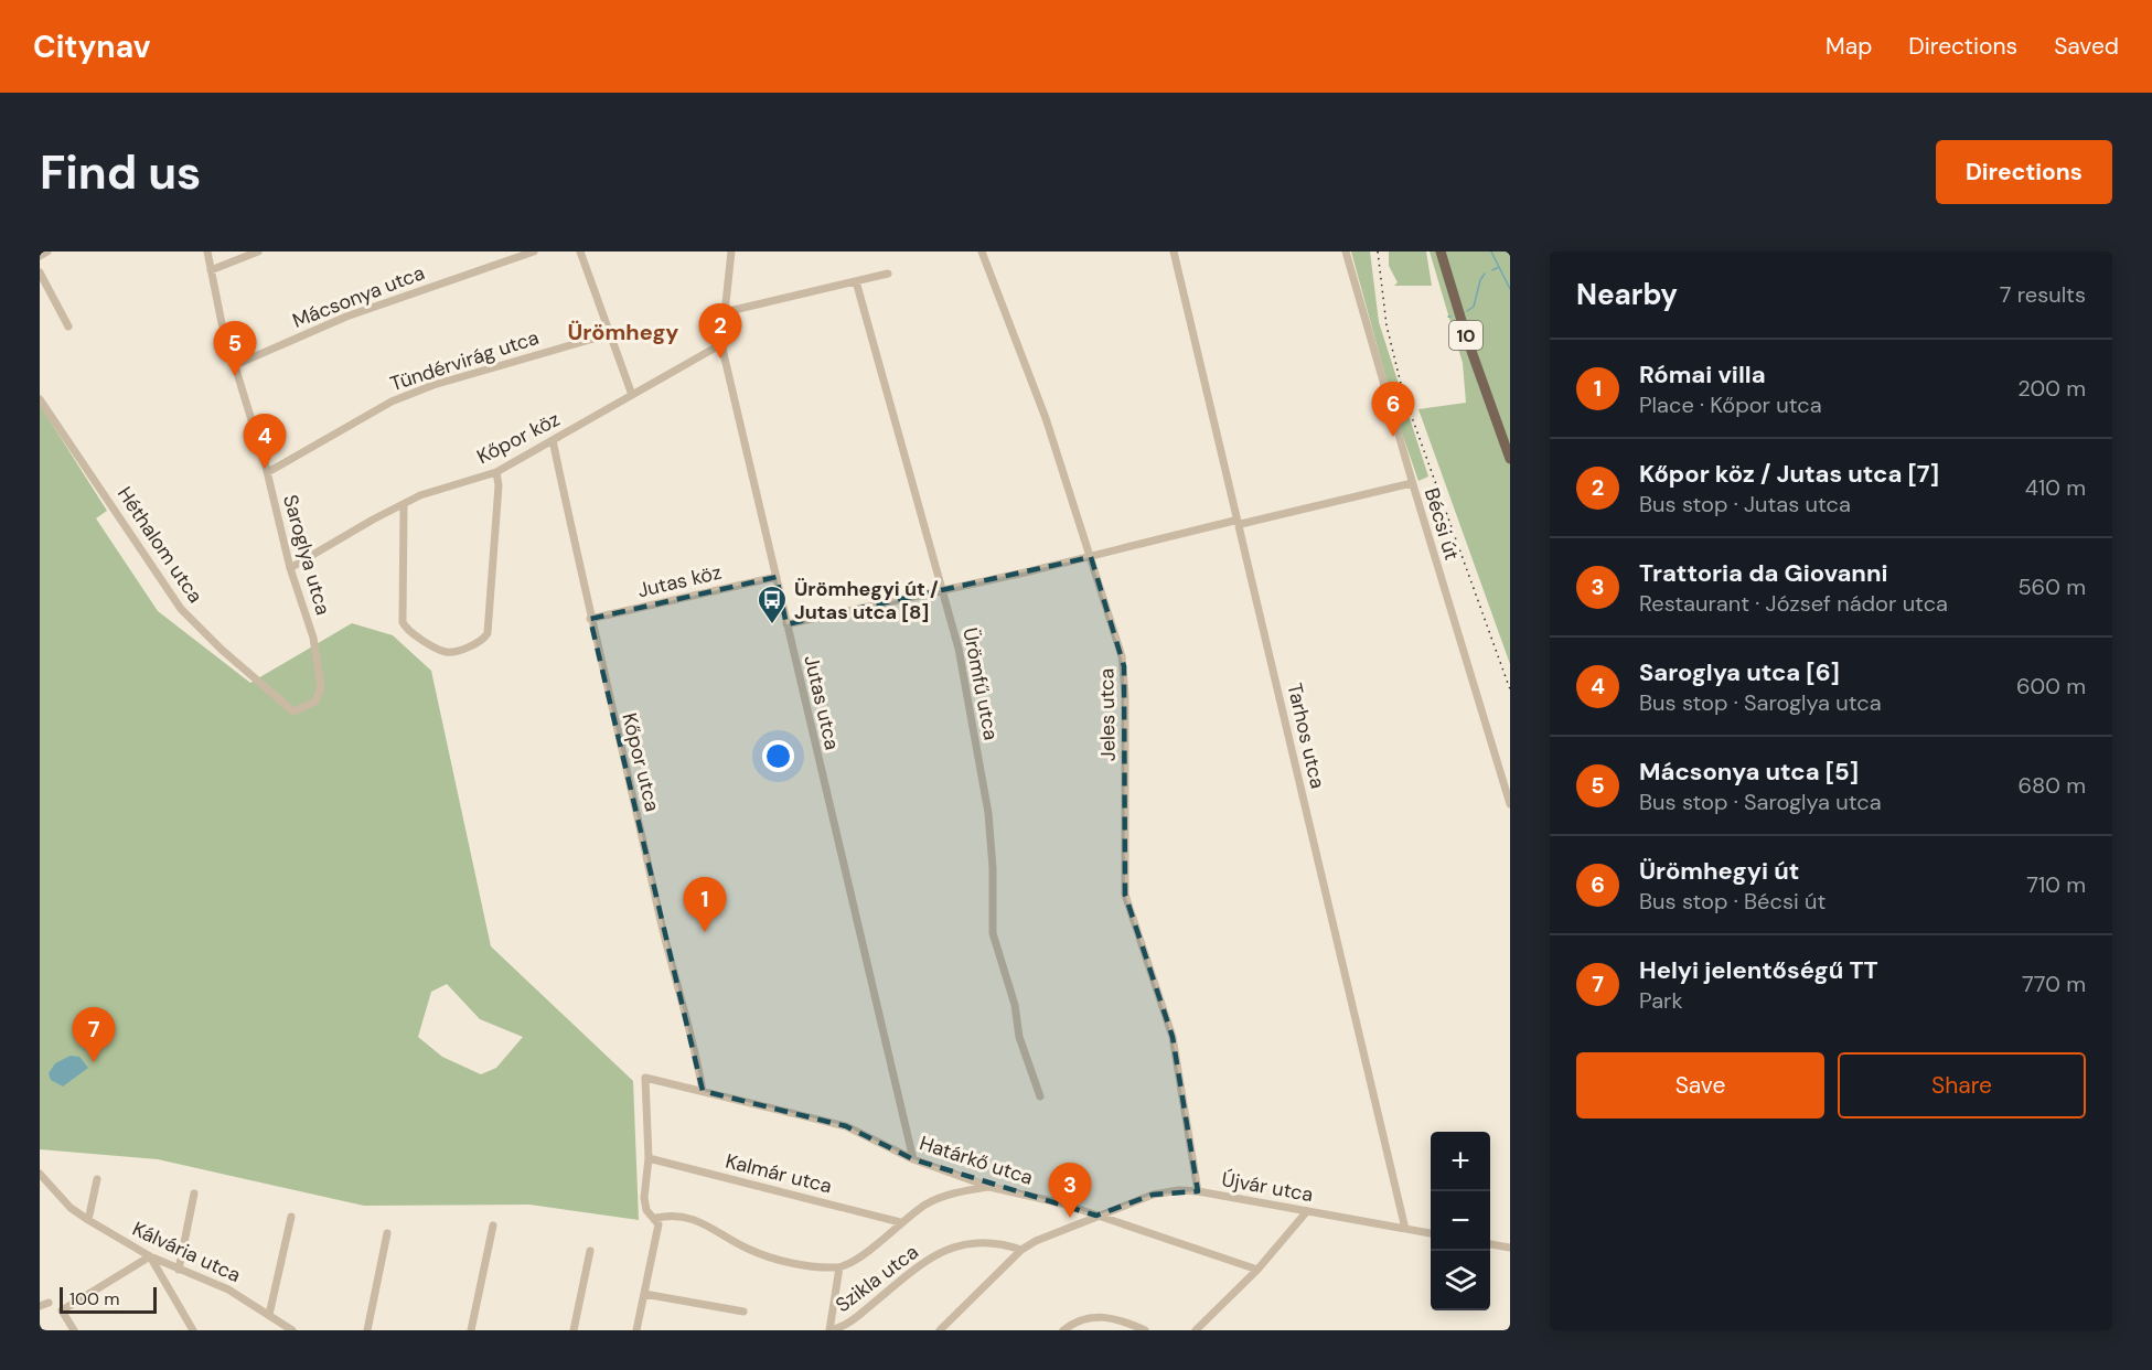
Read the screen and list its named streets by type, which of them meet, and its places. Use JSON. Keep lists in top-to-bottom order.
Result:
{
  "streets": {
    "main road": ["10"],
    "street": [
      "Mácsonya utca",
      "Tündérvirág utca",
      "Kőpor köz",
      "Bécsi út",
      "Héthalom utca",
      "Saroglya utca",
      "Jutas köz",
      "Ürömfű utca",
      "Jutas utca",
      "Jeles utca",
      "Tarhos utca",
      "Kőpor utca",
      "Határkő utca",
      "Kalmár utca",
      "Újvár utca",
      "Kálvária utca",
      "Szikla utca"
    ]
  },
  "crossings": [
    ["Mácsonya utca", "Saroglya utca"],
    ["Tündérvirág utca", "Saroglya utca"],
    ["Kőpor köz", "Saroglya utca"],
    ["Kőpor köz", "Jutas utca"],
    ["Kőpor köz", "Kőpor utca"],
    ["Héthalom utca", "Saroglya utca"],
    ["Jutas köz", "Jutas utca"],
    ["Jutas köz", "Kőpor utca"],
    ["Jutas utca", "Határkő utca"],
    ["Jeles utca", "Újvár utca"],
    ["Tarhos utca", "Újvár utca"],
    ["Kőpor utca", "Határkő utca"],
    ["Határkő utca", "Kalmár utca"],
    ["Határkő utca", "Újvár utca"],
    ["Újvár utca", "Szikla utca"]
  ],
  "districts": ["Ürömhegy"],
  "places": {
    "bus stop": ["Ürömhegyi út / Jutas utca [8]"]
  },
  "scale_bar": "100 m",
  "page": {
    "header": "Citynav",
    "nav": ["Map", "Directions", "Saved"],
    "buttons": [
      "Directions",
      ["Save", "Share"]
    ],
    "title": "Find us",
    "heading": ["Nearby", "7 results"],
    "pins": [
      "2",
      "5",
      "6",
      "4",
      "1",
      "7",
      "3"
    ],
    "list": [
      {
        "mark": "1",
        "name": "Római villa",
        "note": "Place · Kőpor utca",
        "value": "200 m"
      },
      {
        "mark": "2",
        "name": "Kőpor köz / Jutas utca [7]",
        "note": "Bus stop · Jutas utca",
        "value": "410 m"
      },
      {
        "mark": "3",
        "name": "Trattoria da Giovanni",
        "note": "Restaurant · József nádor utca",
        "value": "560 m"
      },
      {
        "mark": "4",
        "name": "Saroglya utca [6]",
        "note": "Bus stop · Saroglya utca",
        "value": "600 m"
      },
      {
        "mark": "5",
        "name": "Mácsonya utca [5]",
        "note": "Bus stop · Saroglya utca",
        "value": "680 m"
      },
      {
        "mark": "6",
        "name": "Ürömhegyi út",
        "note": "Bus stop · Bécsi út",
        "value": "710 m"
      },
      {
        "mark": "7",
        "name": "Helyi jelentőségű TT",
        "note": "Park",
        "value": "770 m"
      }
    ],
    "map_buttons": ["+", "−"],
    "scale": "100 m"
  }
}
